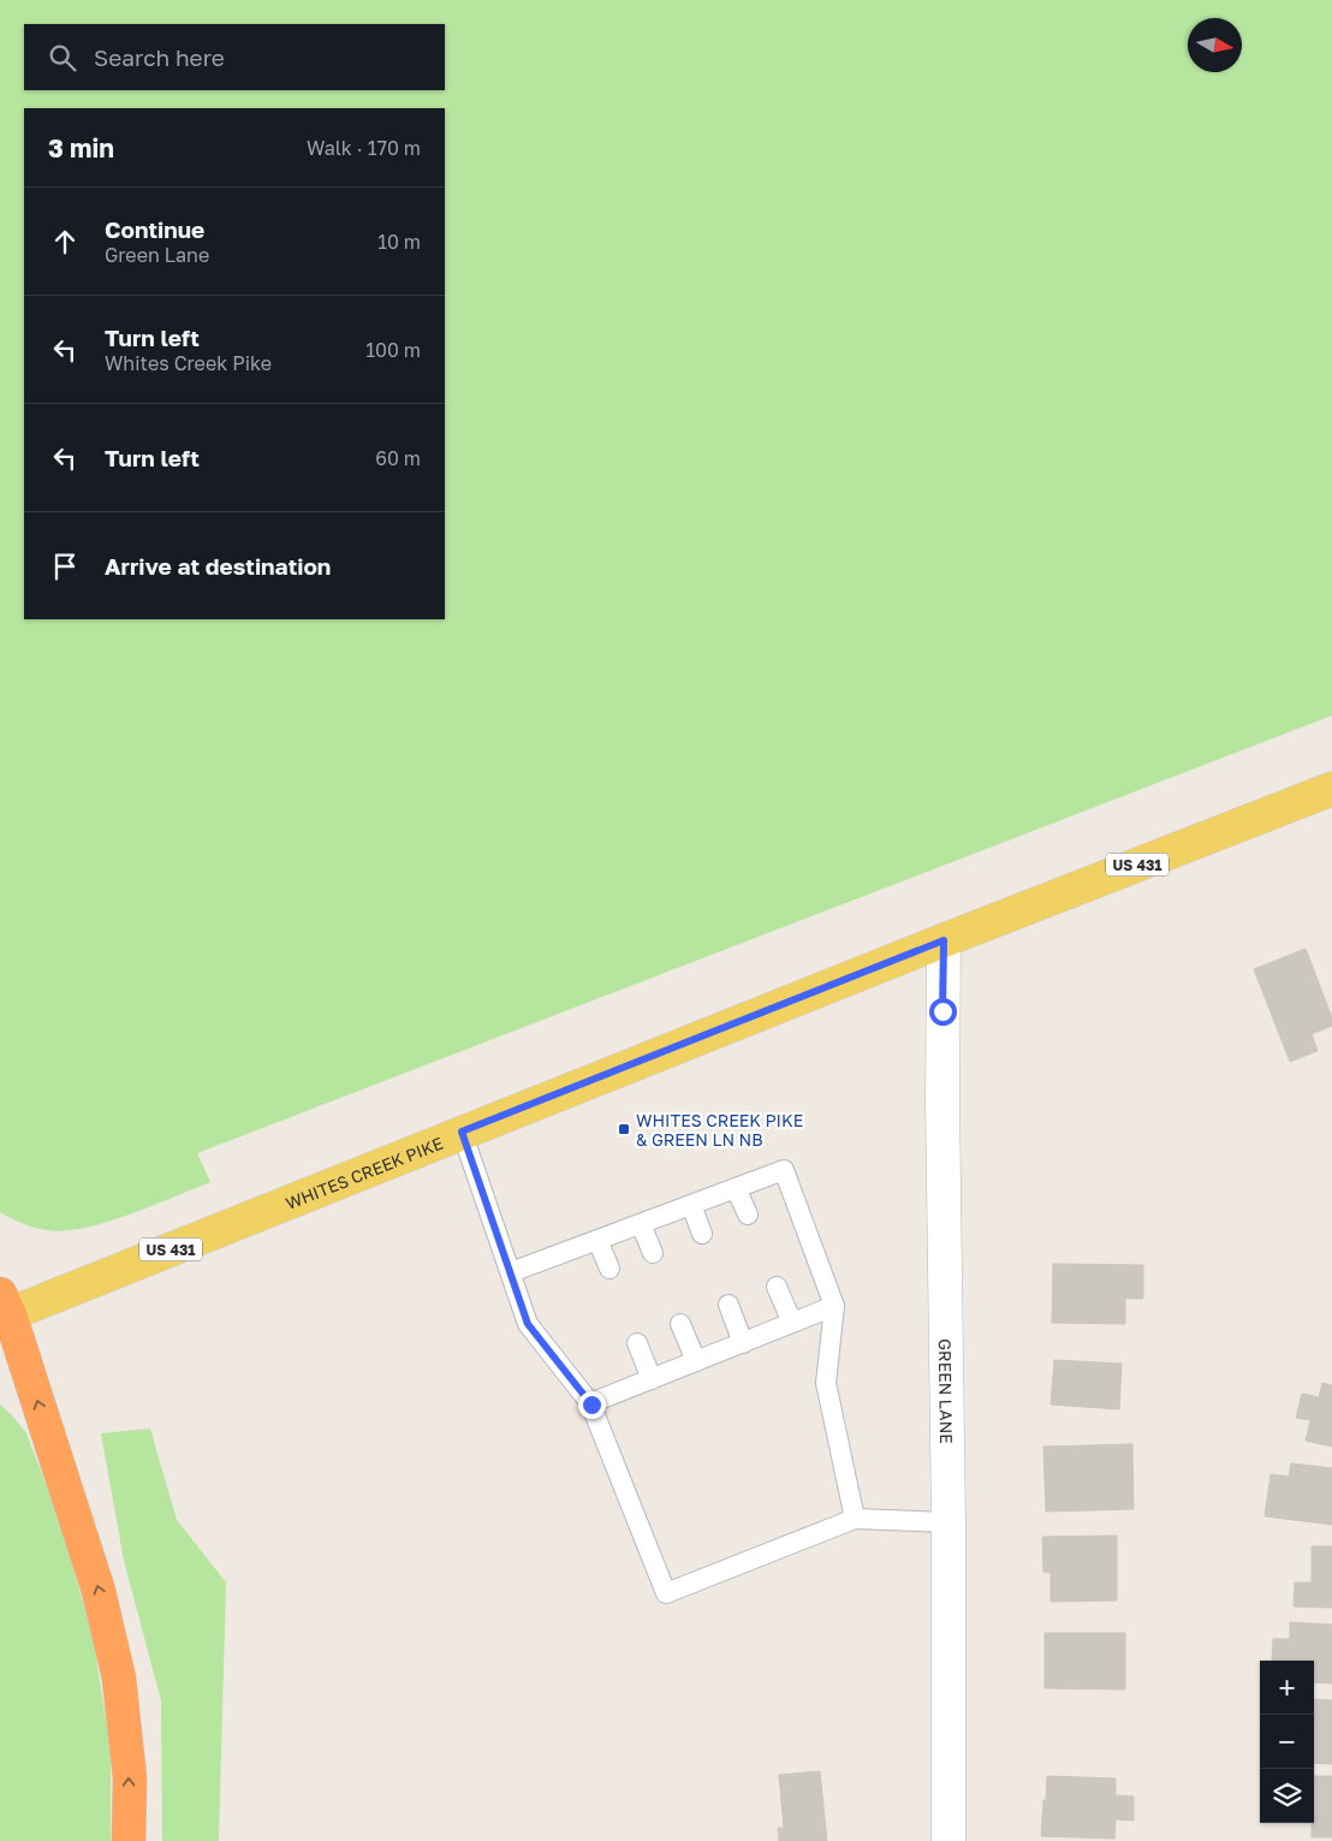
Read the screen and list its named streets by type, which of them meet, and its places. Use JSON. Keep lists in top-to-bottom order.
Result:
{
  "streets": {
    "main road": ["US 431", "WHITES CREEK PIKE"],
    "street": ["GREEN LANE"]
  },
  "crossings": [
    ["WHITES CREEK PIKE", "GREEN LANE"]
  ],
  "places": {
    "transit": ["WHITES CREEK PIKE & GREEN LN NB"]
  },
  "north": "right",
  "page": {
    "search": "Search here",
    "heading": ["3 min", "Walk · 170 m"],
    "list": [
      ["Continue", "Green Lane", "10 m"],
      ["Turn left", "Whites Creek Pike", "100 m"],
      ["Turn left", "60 m"],
      "Arrive at destination"
    ],
    "map_buttons": ["+", "−"]
  }
}
